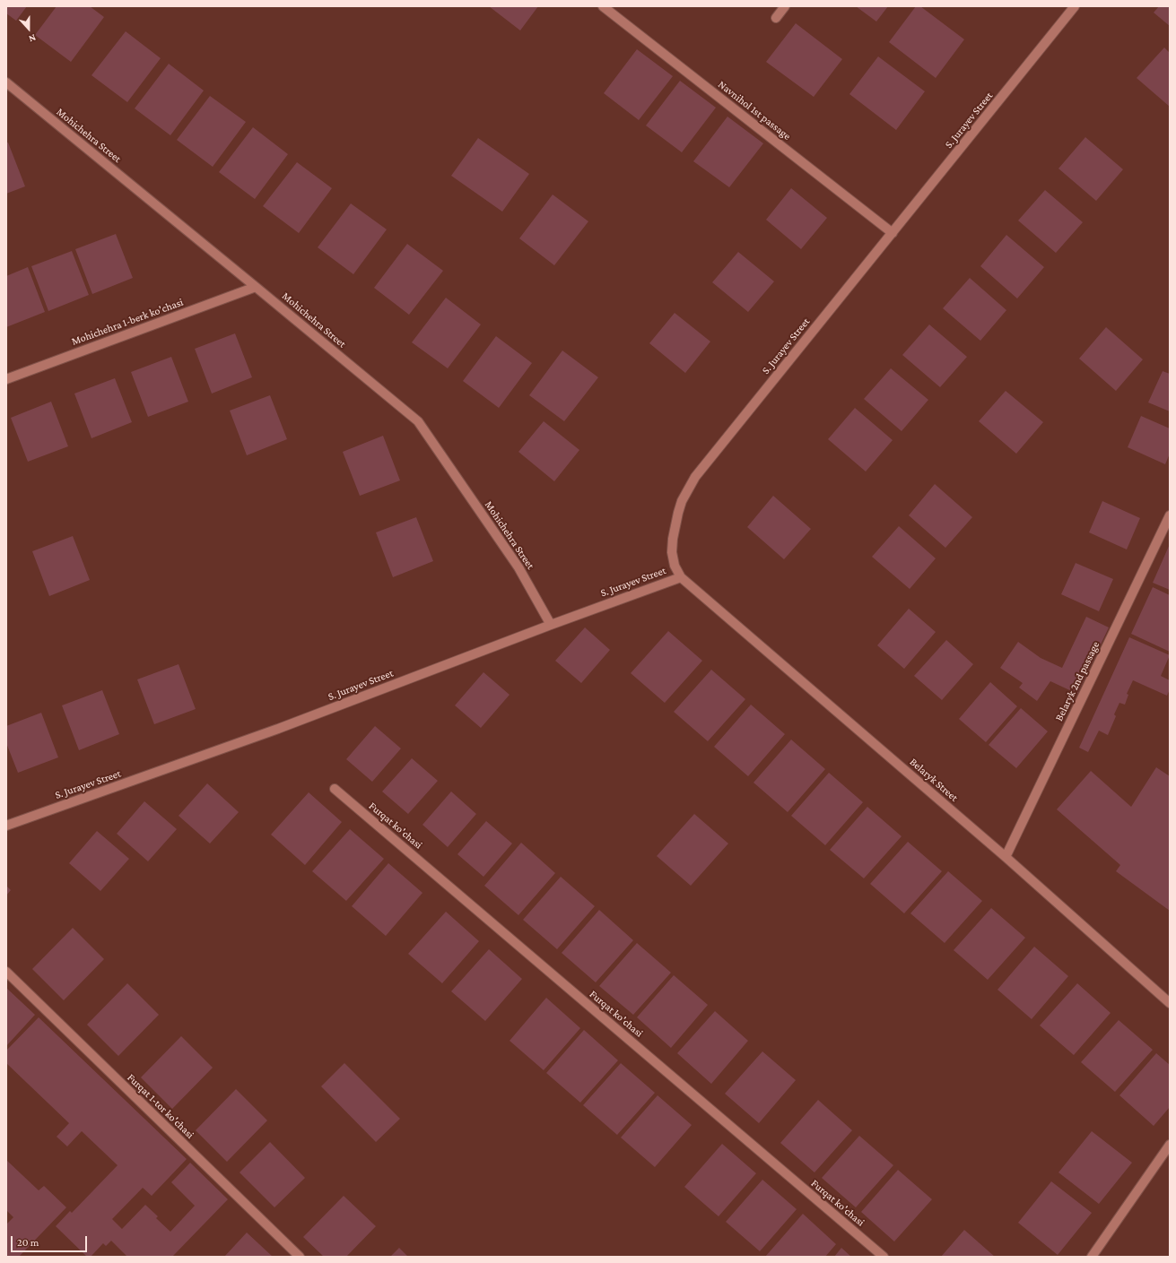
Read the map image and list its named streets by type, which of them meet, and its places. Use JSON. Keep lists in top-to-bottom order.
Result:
{
  "streets": {
    "street": [
      "Navnihol 1st passage",
      "S. Jurayev Street",
      "Mohichehra Street",
      "Mohichehra 1-berk ko'chasi",
      "Belaryk 2nd passage",
      "Belaryk Street",
      "Furqat ko'chasi",
      "Furqat 1-tor ko'chasi"
    ]
  },
  "crossings": [
    ["Navnihol 1st passage", "S. Jurayev Street"],
    ["S. Jurayev Street", "Mohichehra Street"],
    ["S. Jurayev Street", "Belaryk Street"],
    ["Mohichehra Street", "Mohichehra 1-berk ko'chasi"],
    ["Belaryk 2nd passage", "Belaryk Street"]
  ],
  "scale_bar": "20 m",
  "north": "bottom"
}
